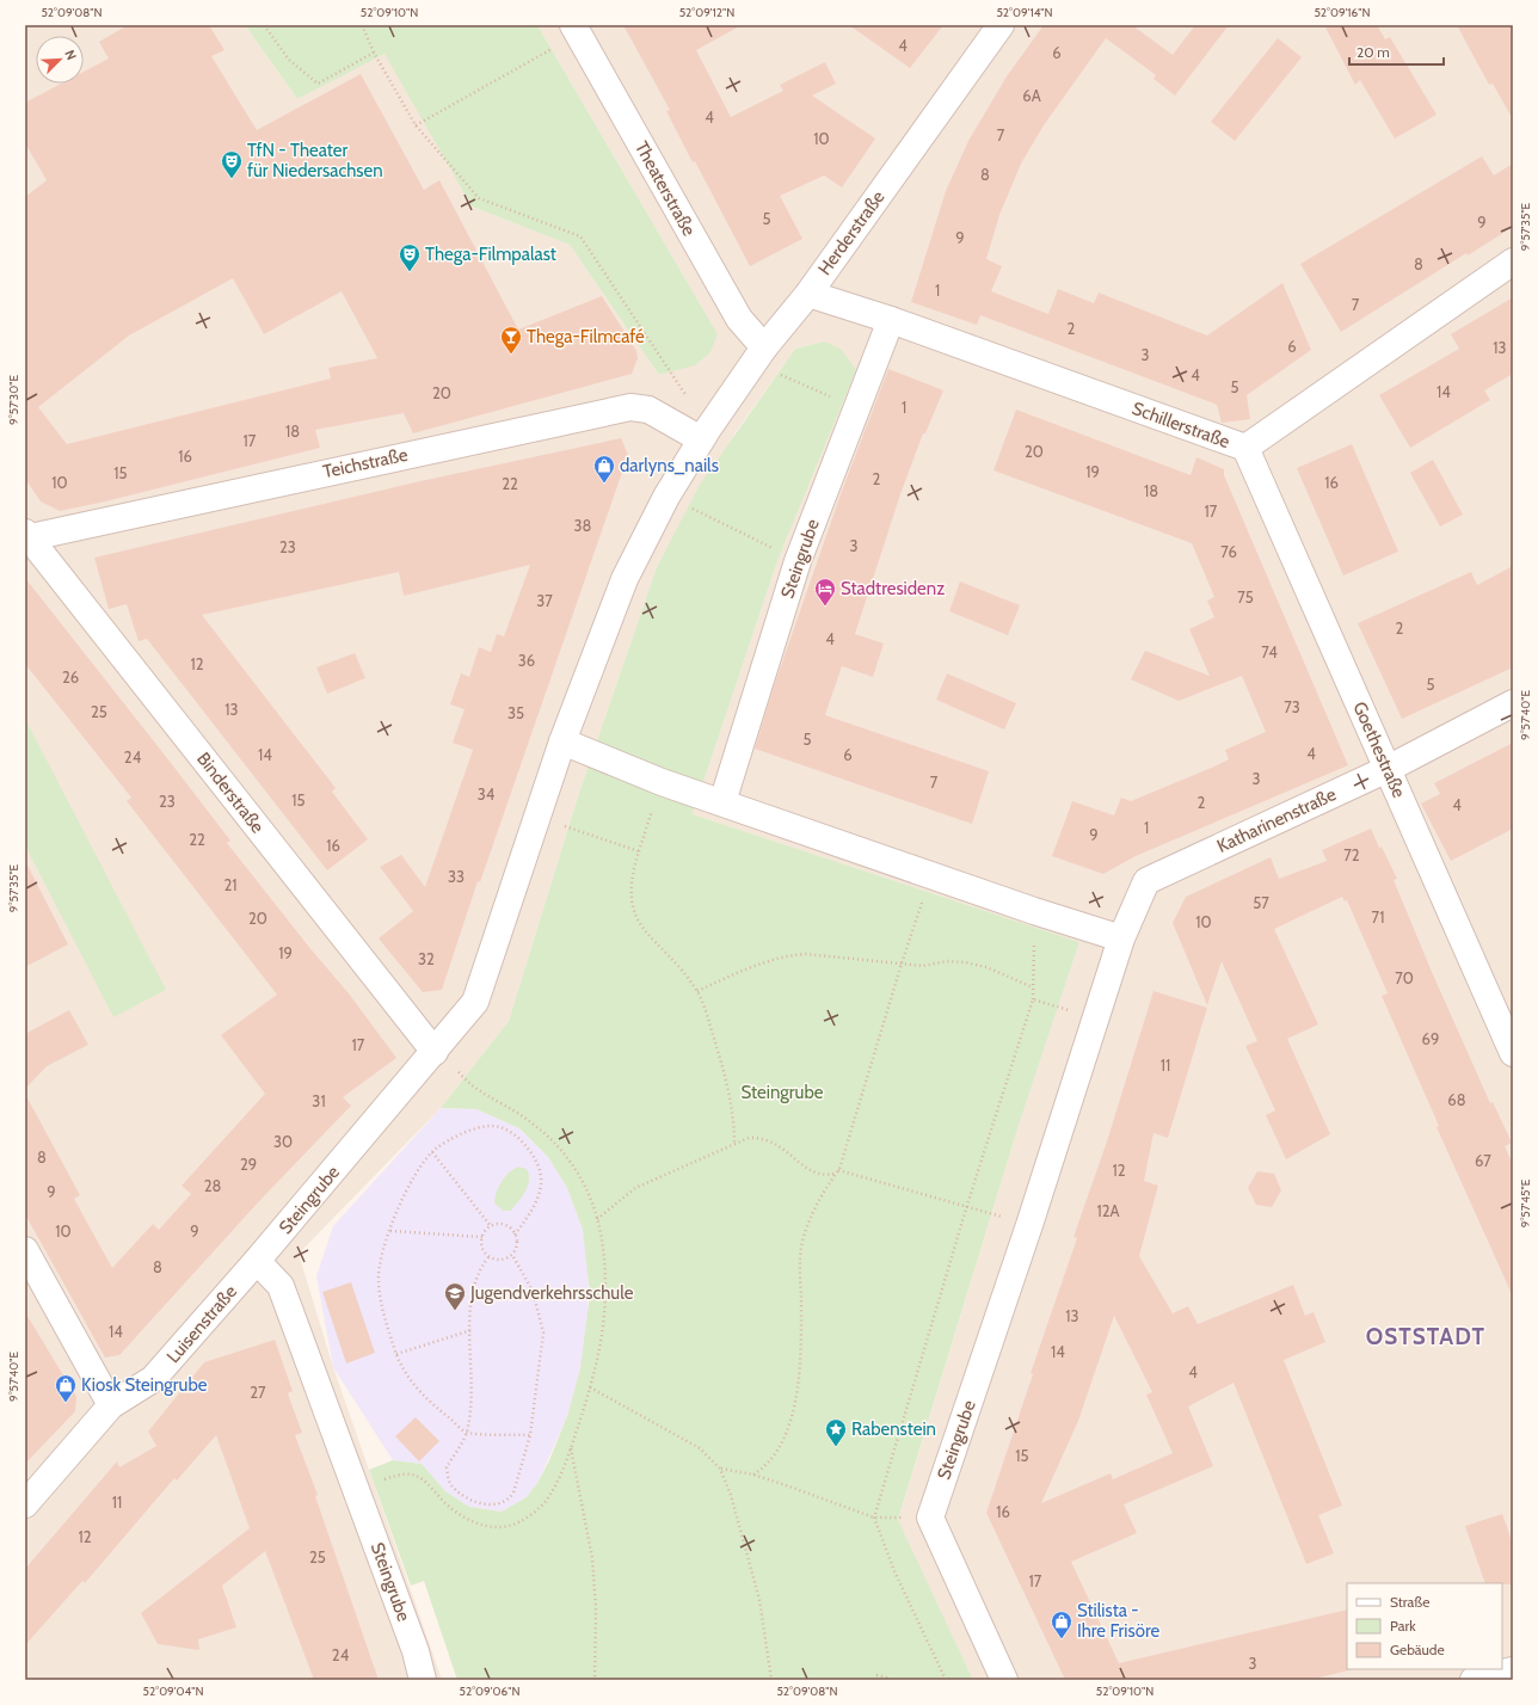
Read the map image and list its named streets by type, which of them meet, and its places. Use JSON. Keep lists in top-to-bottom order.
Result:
{
  "streets": {
    "street": [
      "Theaterstraße",
      "Herderstraße",
      "Schillerstraße",
      "Teichstraße",
      "Steingrube",
      "Goethestraße",
      "Binderstraße",
      "Katharinenstraße",
      "Luisenstraße"
    ]
  },
  "crossings": [
    ["Theaterstraße", "Herderstraße"],
    ["Herderstraße", "Schillerstraße"],
    ["Herderstraße", "Teichstraße"],
    ["Herderstraße", "Steingrube"],
    ["Schillerstraße", "Steingrube"],
    ["Schillerstraße", "Goethestraße"],
    ["Teichstraße", "Steingrube"],
    ["Teichstraße", "Binderstraße"],
    ["Steingrube", "Binderstraße"],
    ["Steingrube", "Katharinenstraße"],
    ["Steingrube", "Luisenstraße"],
    ["Goethestraße", "Katharinenstraße"]
  ],
  "districts": ["OSTSTADT"],
  "parks": ["Steingrube"],
  "places": {
    "theatre": ["TfN - Theater für Niedersachsen", "Thega-Filmpalast"],
    "bar": ["Thega-Filmcafé"],
    "shop": ["darlyns_nails", "Kiosk Steingrube", "Stilista - Ihre Frisöre"],
    "hotel": ["Stadtresidenz"],
    "school or university": ["Jugendverkehrsschule"],
    "place": ["Rabenstein"]
  },
  "house_numbers": [
    "4",
    "6",
    "6A",
    "4",
    "7",
    "10",
    "8",
    "5",
    "9",
    "9",
    "8",
    "1",
    "7",
    "2",
    "6",
    "13",
    "3",
    "4",
    "5",
    "14",
    "20",
    "1",
    "18",
    "17",
    "20",
    "16",
    "19",
    "15",
    "2",
    "10",
    "16",
    "22",
    "18",
    "17",
    "38",
    "3",
    "23",
    "76",
    "75",
    "37",
    "2",
    "4",
    "74",
    "36",
    "12",
    "26",
    "5",
    "73",
    "13",
    "25",
    "35",
    "5",
    "4",
    "14",
    "6",
    "24",
    "3",
    "7",
    "34",
    "15",
    "23",
    "2",
    "4",
    "1",
    "9",
    "22",
    "16",
    "72",
    "33",
    "21",
    "57",
    "71",
    "20",
    "10",
    "19",
    "32",
    "70",
    "69",
    "17",
    "11",
    "68",
    "31",
    "30",
    "8",
    "67",
    "29",
    "12",
    "28",
    "9",
    "12A",
    "10",
    "9",
    "8",
    "13",
    "14",
    "14",
    "4",
    "27",
    "15",
    "11",
    "16",
    "12",
    "25",
    "17",
    "24",
    "3"
  ],
  "legend": ["Straße", "Park", "Gebäude"],
  "scale_bar": "20 m",
  "north": "top right",
  "coordinates": [
    "52°09'08\"N",
    "52°09'10\"N",
    "52°09'12\"N",
    "52°09'14\"N",
    "52°09'16\"N",
    "9°57'35\"E",
    "9°57'30\"E",
    "9°57'40\"E",
    "9°57'45\"E",
    "52°09'04\"N",
    "52°09'06\"N"
  ]
}
